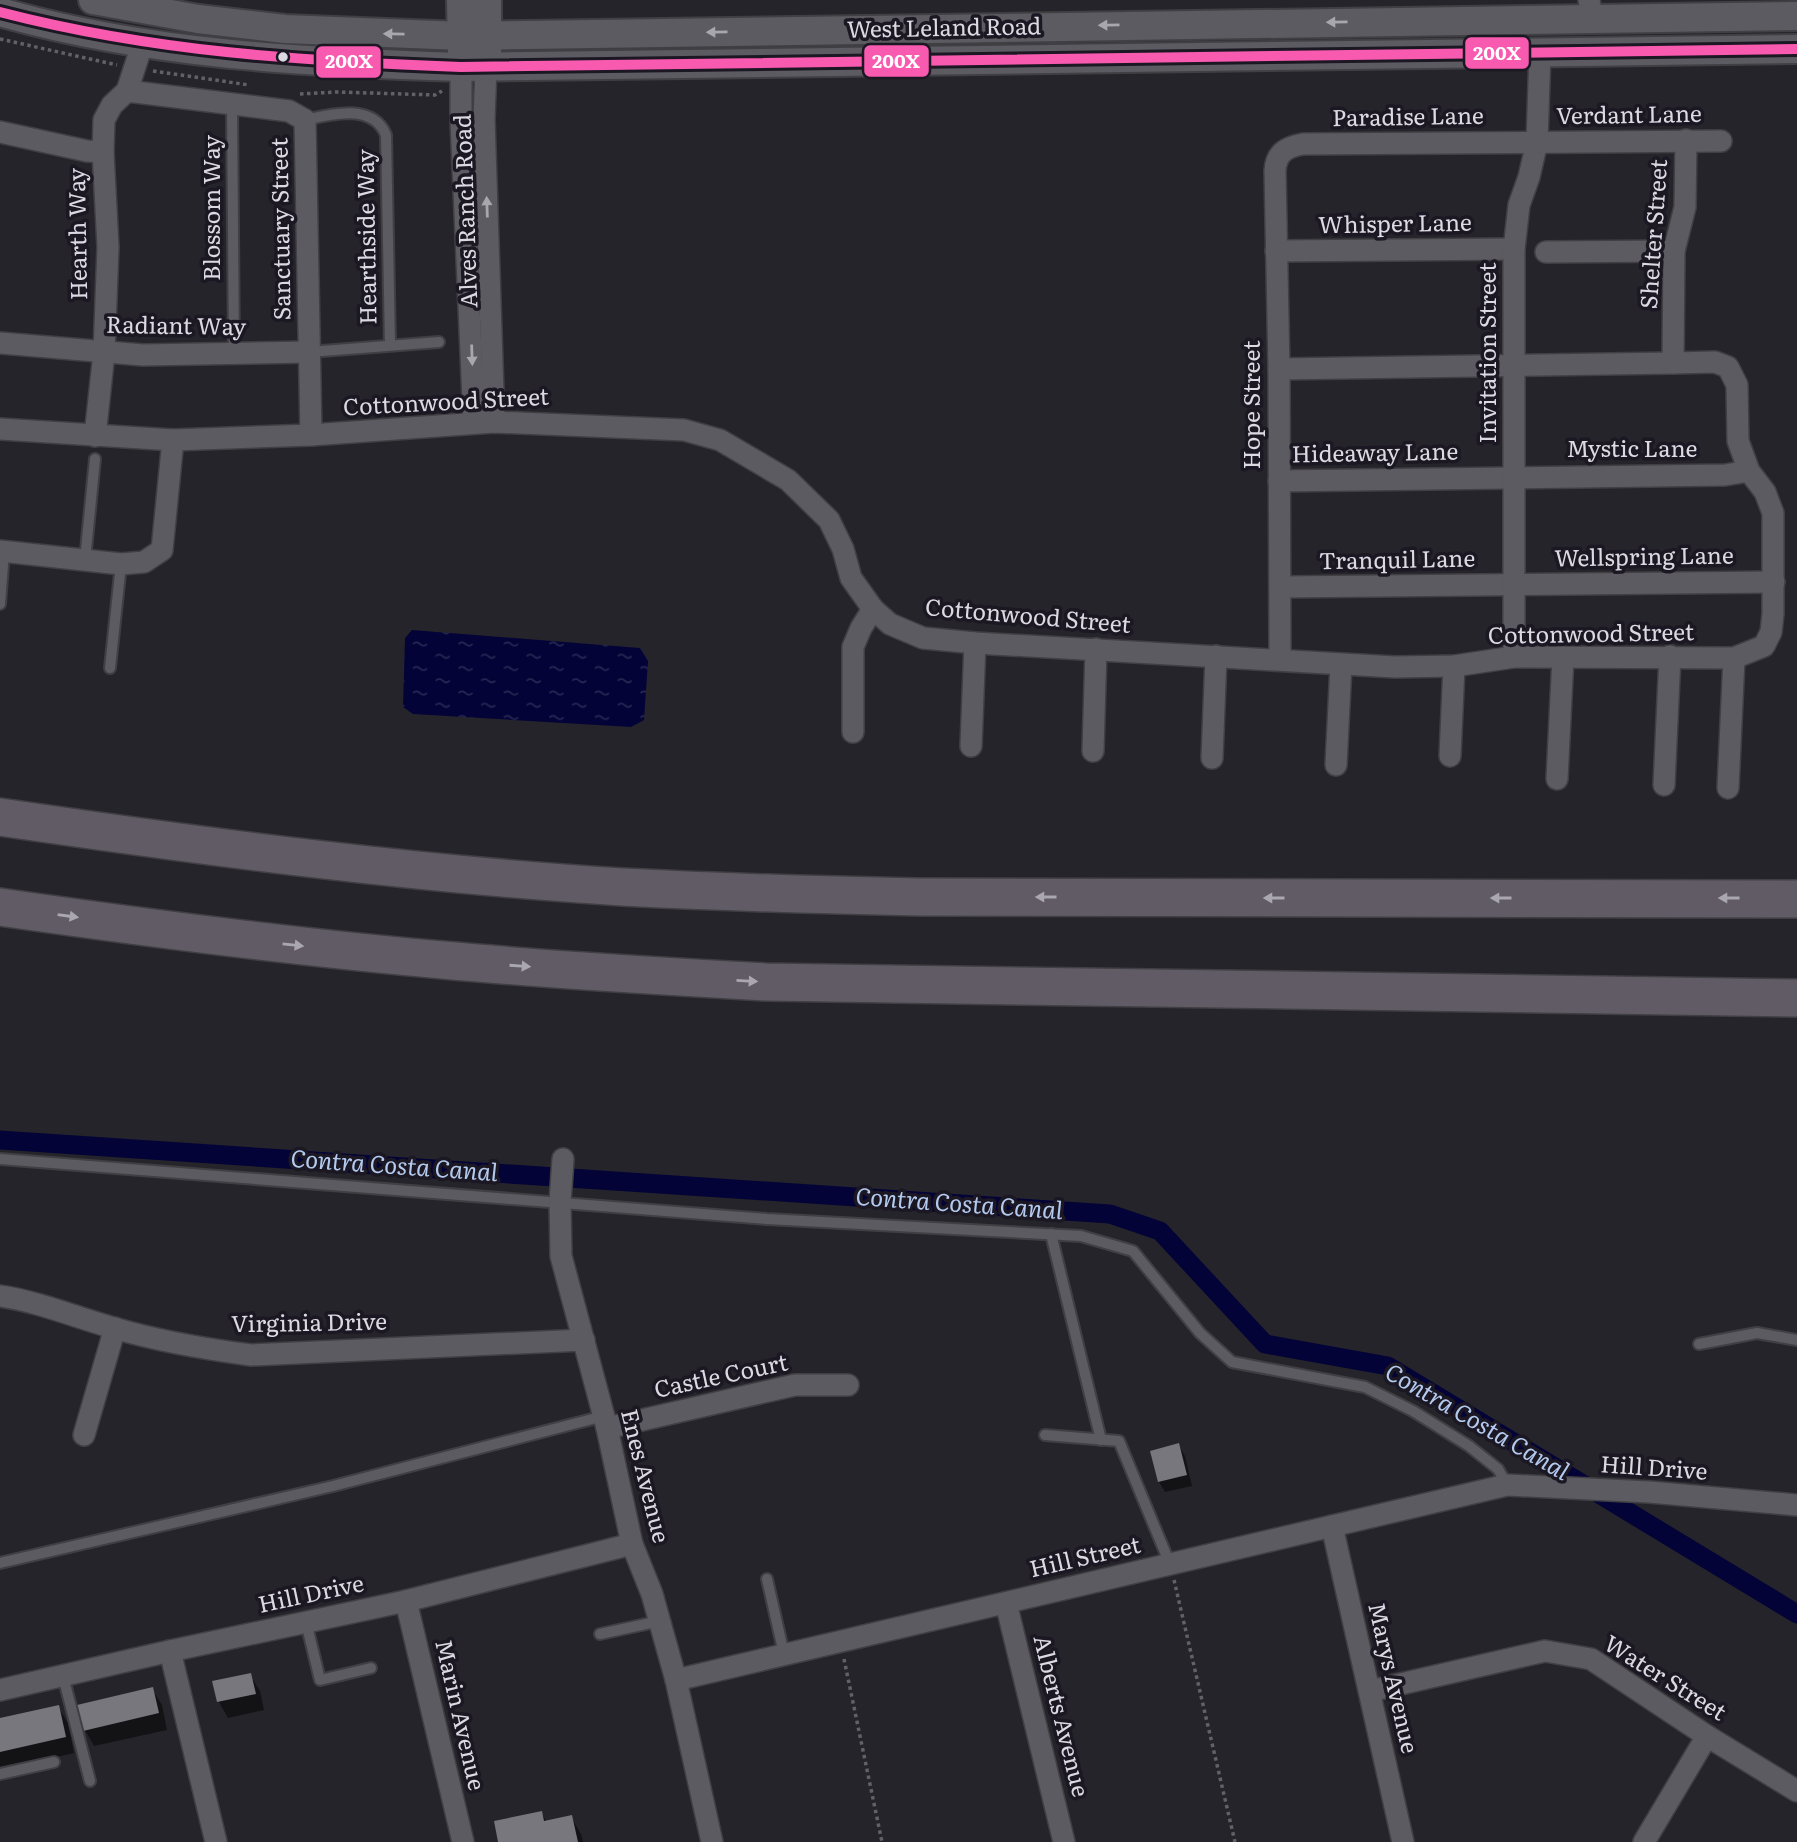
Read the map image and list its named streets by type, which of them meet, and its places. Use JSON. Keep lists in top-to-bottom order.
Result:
{
  "streets": {
    "main road": ["West Leland Road", "Alves Ranch Road"],
    "street": [
      "Verdant Lane",
      "Paradise Lane",
      "Whisper Lane",
      "Sanctuary Street",
      "Hearth Way",
      "Shelter Street",
      "Radiant Way",
      "Invitation Street",
      "Cottonwood Street",
      "Hope Street",
      "Mystic Lane",
      "Hideaway Lane",
      "Wellspring Lane",
      "Tranquil Lane",
      "Virginia Drive",
      "Castle Court",
      "Hill Drive",
      "Enes Avenue",
      "Hill Street",
      "Marys Avenue",
      "Water Street",
      "Marin Avenue",
      "Alberts Avenue"
    ],
    "lane": ["Blossom Way", "Hearthside Way"]
  },
  "crossings": [
    ["West Leland Road", "Alves Ranch Road"],
    ["West Leland Road", "Hearth Way"],
    ["West Leland Road", "Invitation Street"],
    ["Verdant Lane", "Paradise Lane"],
    ["Verdant Lane", "Shelter Street"],
    ["Verdant Lane", "Invitation Street"],
    ["Paradise Lane", "Invitation Street"],
    ["Paradise Lane", "Hope Street"],
    ["Blossom Way", "Sanctuary Street"],
    ["Blossom Way", "Radiant Way"],
    ["Alves Ranch Road", "Cottonwood Street"],
    ["Whisper Lane", "Invitation Street"],
    ["Whisper Lane", "Hope Street"],
    ["Sanctuary Street", "Hearth Way"],
    ["Sanctuary Street", "Hearthside Way"],
    ["Sanctuary Street", "Radiant Way"],
    ["Sanctuary Street", "Cottonwood Street"],
    ["Hearth Way", "Radiant Way"],
    ["Hearth Way", "Cottonwood Street"],
    ["Invitation Street", "Cottonwood Street"],
    ["Invitation Street", "Mystic Lane"],
    ["Invitation Street", "Hideaway Lane"],
    ["Invitation Street", "Wellspring Lane"],
    ["Invitation Street", "Tranquil Lane"],
    ["Cottonwood Street", "Hope Street"],
    ["Cottonwood Street", "Wellspring Lane"],
    ["Hope Street", "Hideaway Lane"],
    ["Hope Street", "Tranquil Lane"],
    ["Mystic Lane", "Hideaway Lane"],
    ["Wellspring Lane", "Tranquil Lane"],
    ["Virginia Drive", "Enes Avenue"],
    ["Castle Court", "Enes Avenue"],
    ["Hill Drive", "Enes Avenue"],
    ["Hill Drive", "Hill Street"],
    ["Hill Drive", "Marin Avenue"],
    ["Enes Avenue", "Hill Street"],
    ["Hill Street", "Marys Avenue"],
    ["Hill Street", "Alberts Avenue"],
    ["Marys Avenue", "Water Street"]
  ],
  "water": ["Contra Costa Canal"],
  "lines": ["transit line 200X"]
}
